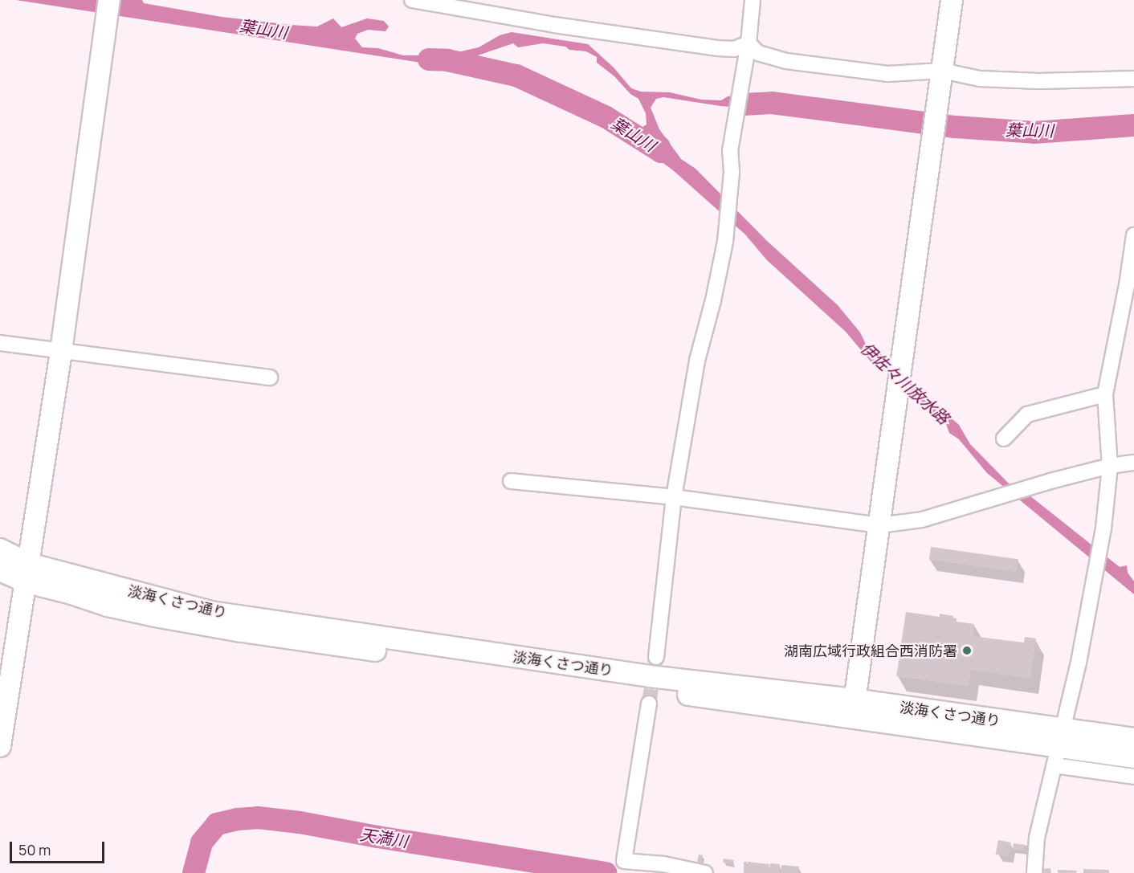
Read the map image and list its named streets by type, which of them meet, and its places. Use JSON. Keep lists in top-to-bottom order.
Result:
{
  "streets": {
    "street": ["淡海くさつ通り"]
  },
  "water": ["葉山川", "伊佐々川放水路", "天満川"],
  "places": ["湖南広域行政組合西消防署"],
  "scale_bar": "50 m"
}
